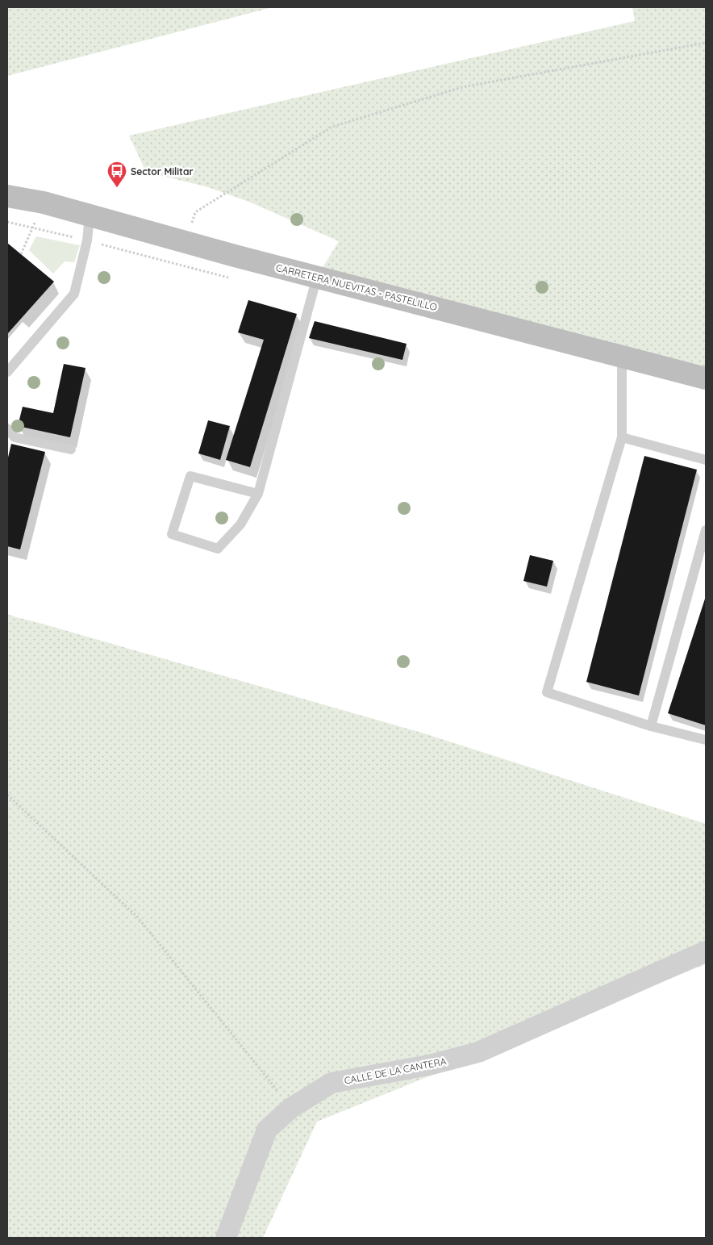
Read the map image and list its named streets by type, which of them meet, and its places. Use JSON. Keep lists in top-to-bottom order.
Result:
{
  "streets": {
    "main road": ["CARRETERA NUEVITAS - PASTELILLO"],
    "street": ["CALLE DE LA CANTERA"]
  },
  "places": {
    "bus stop": ["Sector Militar"]
  }
}
